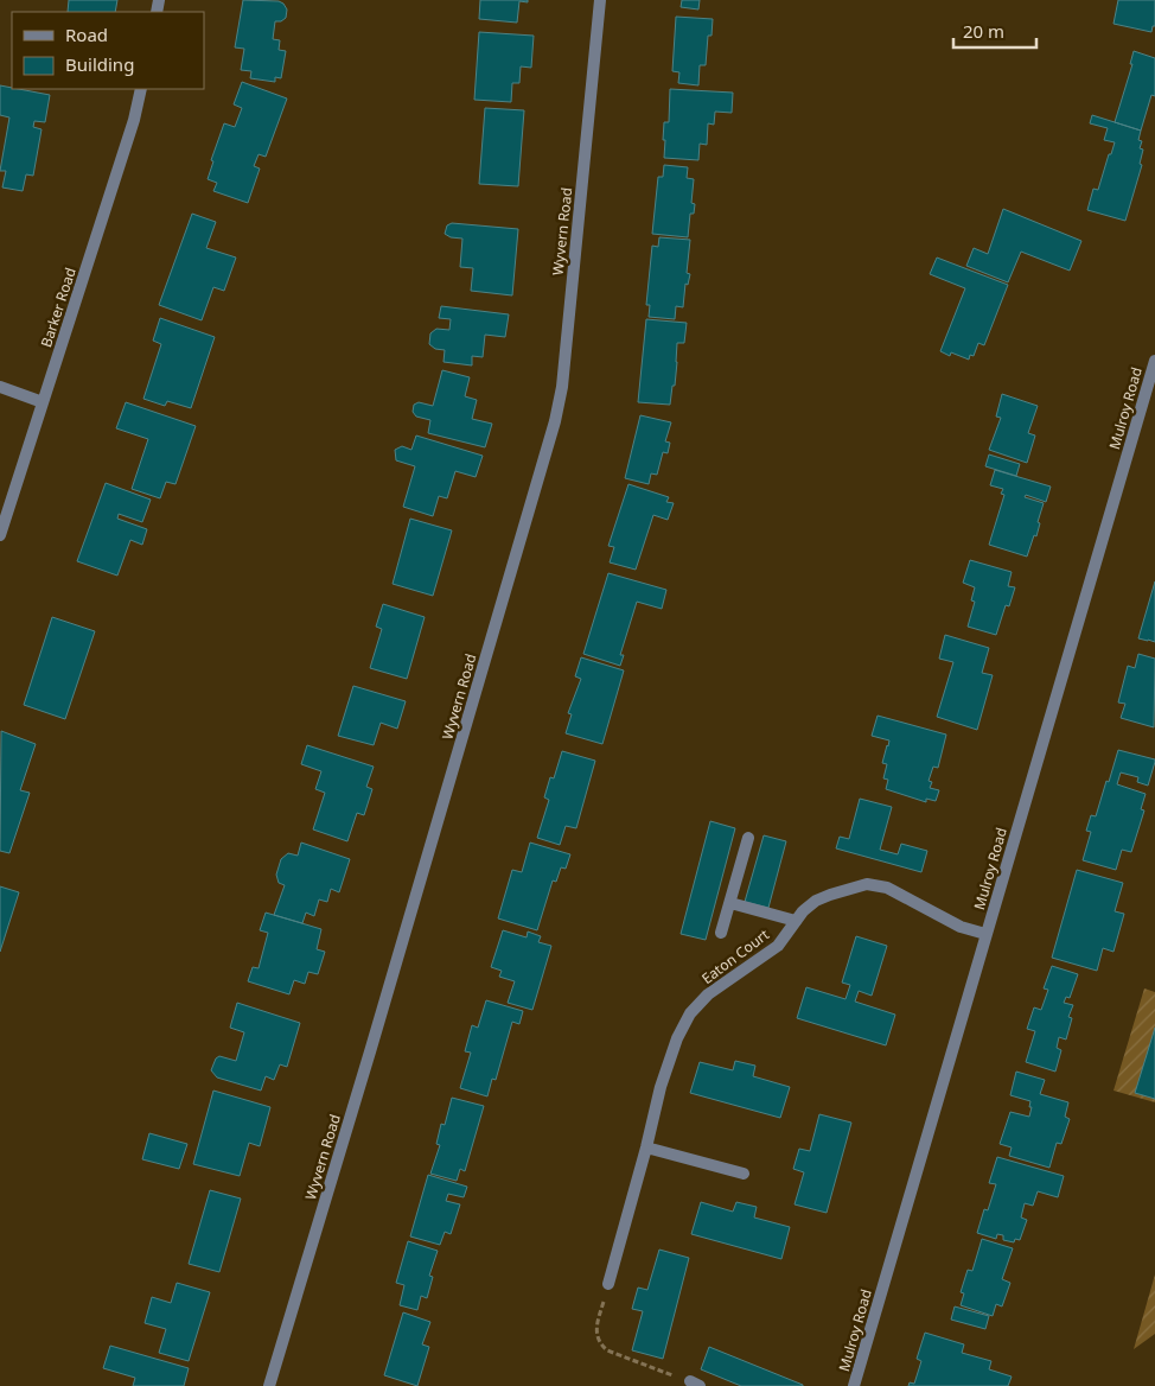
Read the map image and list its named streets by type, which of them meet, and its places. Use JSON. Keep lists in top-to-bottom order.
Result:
{
  "streets": {
    "street": [
      "Wyvern Road",
      "Barker Road",
      "Mulroy Road",
      "Eaton Court"
    ]
  },
  "crossings": [
    ["Mulroy Road", "Eaton Court"]
  ],
  "legend": ["Road", "Building"],
  "scale_bar": "20 m"
}
